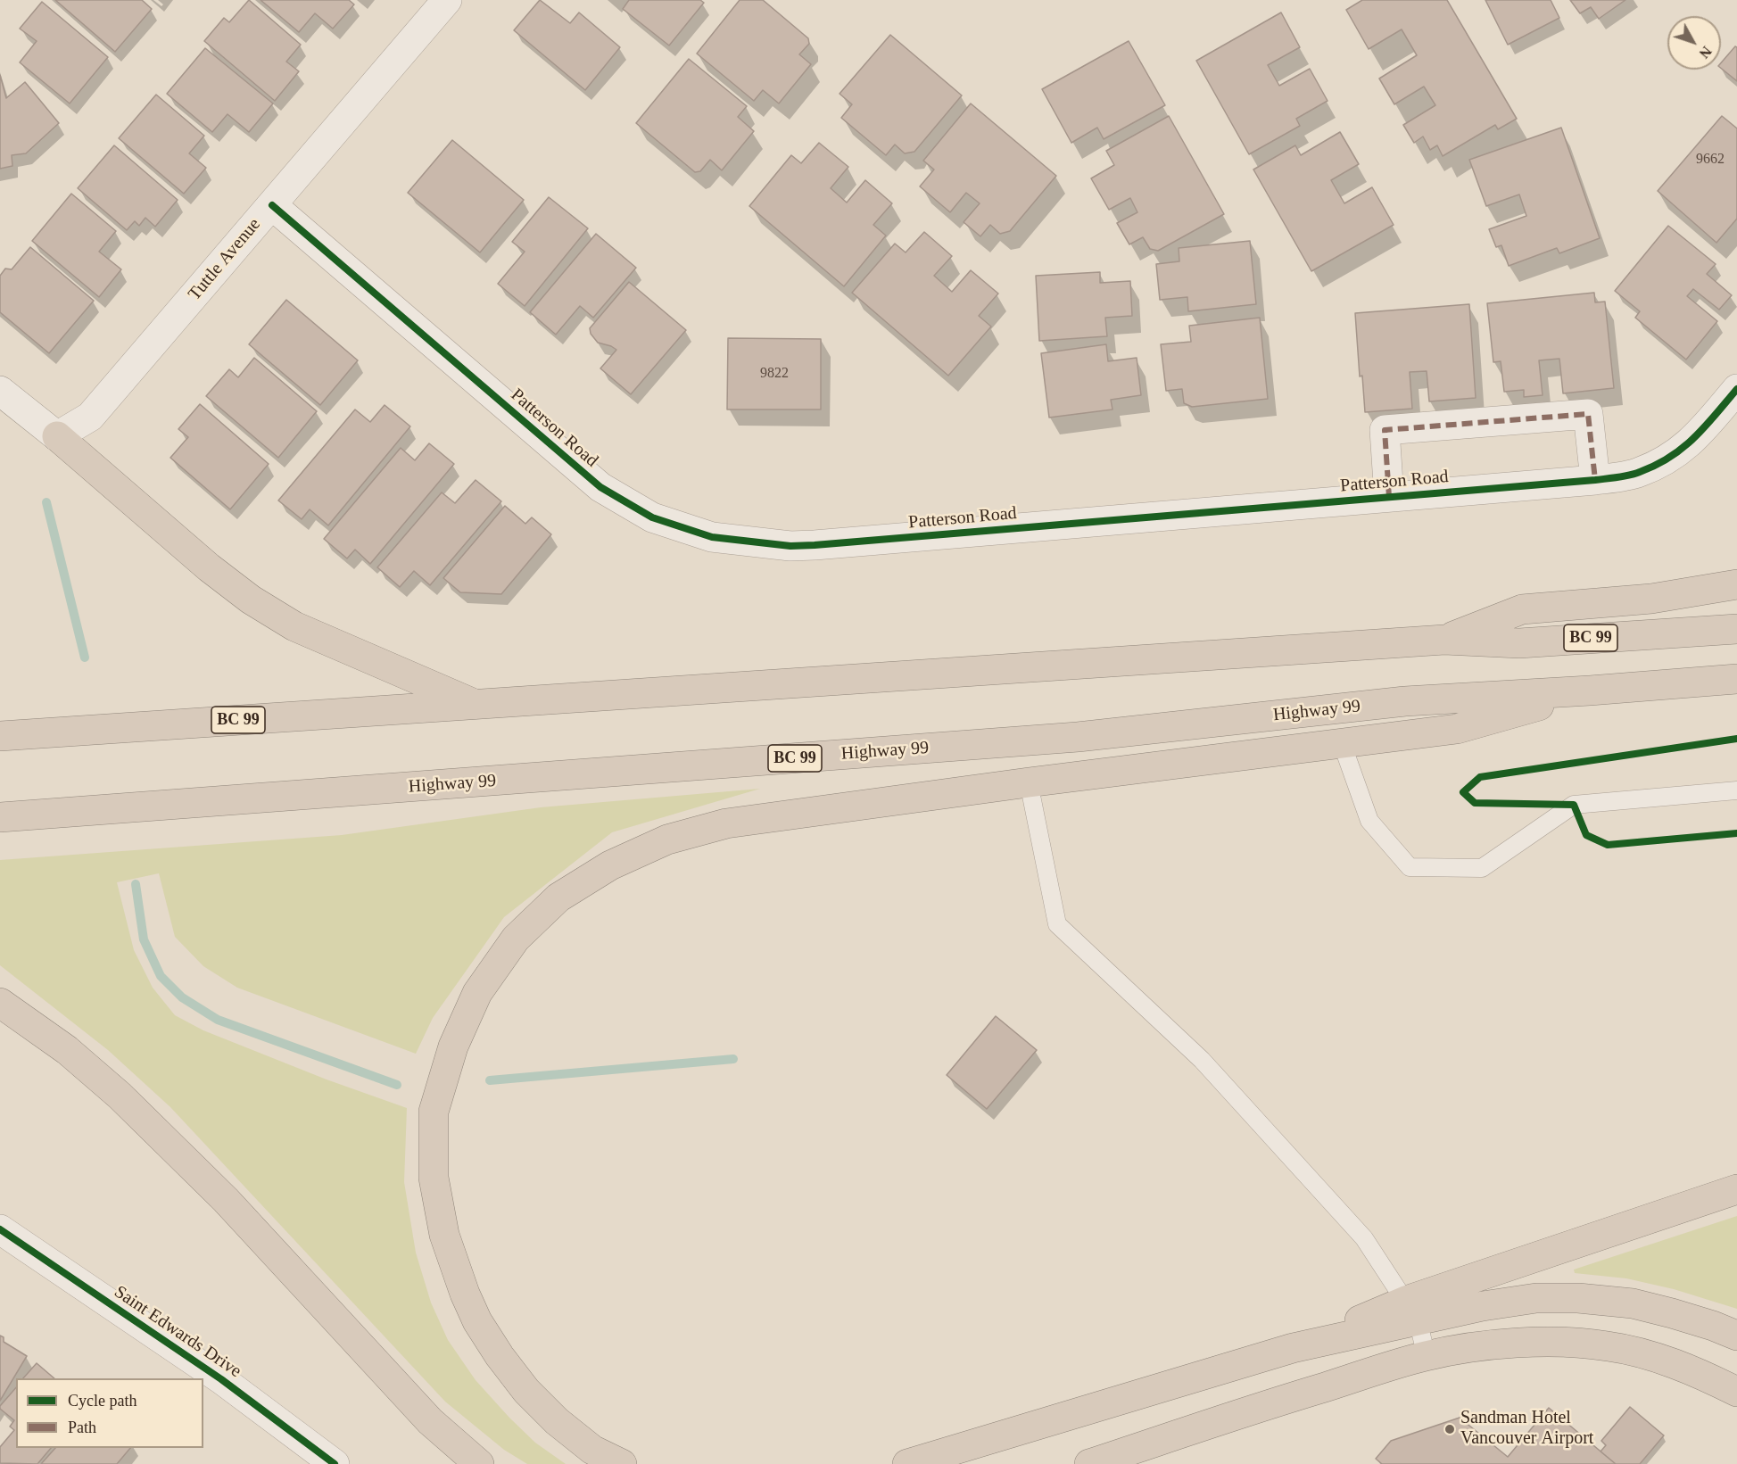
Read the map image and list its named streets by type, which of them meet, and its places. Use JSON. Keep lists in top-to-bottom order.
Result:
{
  "streets": {
    "highway": ["BC 99", "Highway 99"],
    "street": ["Tuttle Avenue", "Patterson Road", "Saint Edwards Drive"]
  },
  "crossings": [
    ["Tuttle Avenue", "Patterson Road"]
  ],
  "places": ["Sandman Hotel Vancouver Airport"],
  "house_numbers": ["9662", "9822"],
  "legend": ["Cycle path", "Path"],
  "north": "bottom right"
}
